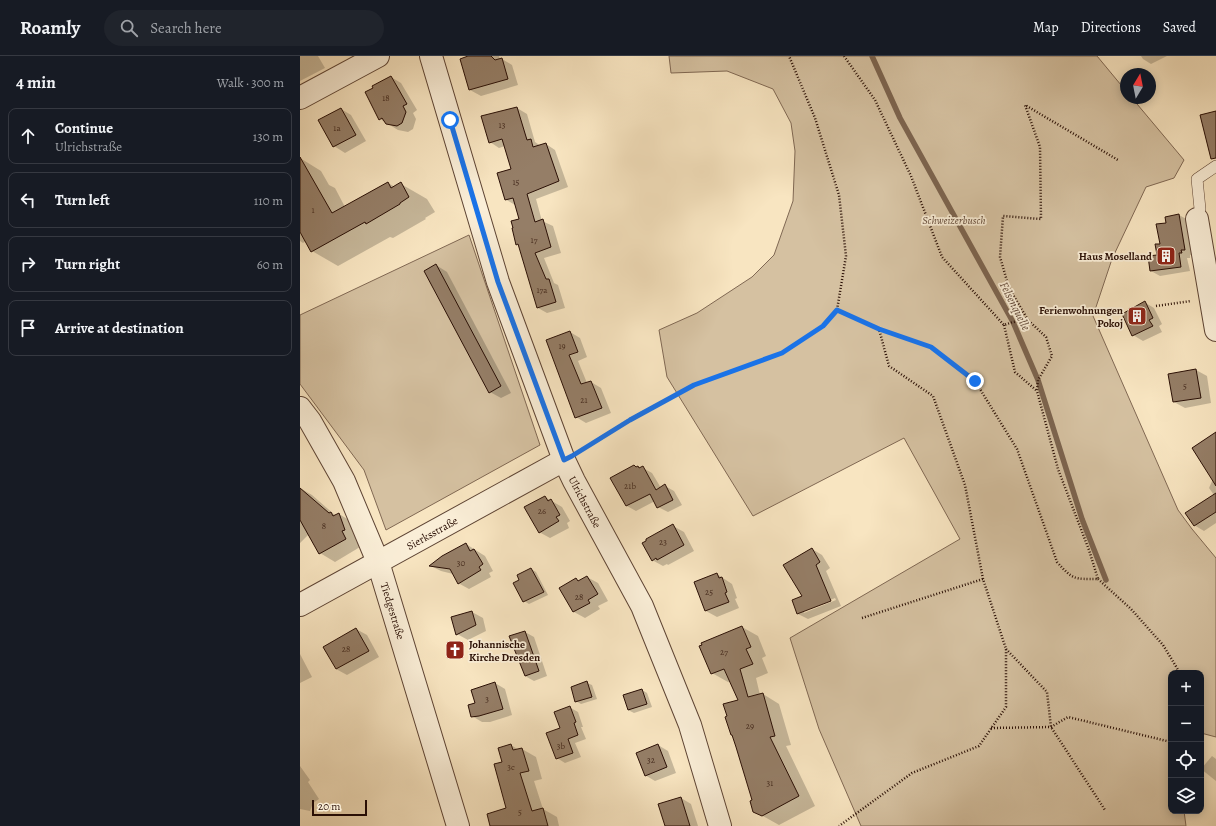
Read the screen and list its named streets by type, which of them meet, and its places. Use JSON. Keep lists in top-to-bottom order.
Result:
{
  "streets": {
    "street": ["Ulrichstraße", "Sierksstraße", "Tiedgestraße"]
  },
  "crossings": [
    ["Ulrichstraße", "Sierksstraße"],
    ["Sierksstraße", "Tiedgestraße"]
  ],
  "water": ["Felsenquelle"],
  "parks": ["Schweizerbusch"],
  "places": {
    "building": ["Haus Moselland", "Ferienwohnungen Pokoj"],
    "church": ["Johannische Kirche Dresden"]
  },
  "house_numbers": [
    "18",
    "13",
    "1a",
    "15",
    "1",
    "17",
    "17a",
    "19",
    "5",
    "21",
    "21b",
    "26",
    "8",
    "23",
    "30",
    "25",
    "28",
    "28",
    "27",
    "3",
    "29",
    "3b",
    "32",
    "3c",
    "31",
    "5"
  ],
  "scale_bar": "20 m",
  "north": "top",
  "page": {
    "header": "Roamly",
    "search": "Search here",
    "nav": ["Map", "Directions", "Saved"],
    "heading": ["4 min", "Walk · 300 m"],
    "list": [
      ["Continue", "Ulrichstraße", "130 m"],
      ["Turn left", "110 m"],
      ["Turn right", "60 m"],
      "Arrive at destination"
    ],
    "map_buttons": ["+", "−"],
    "scale": "20 m"
  }
}
